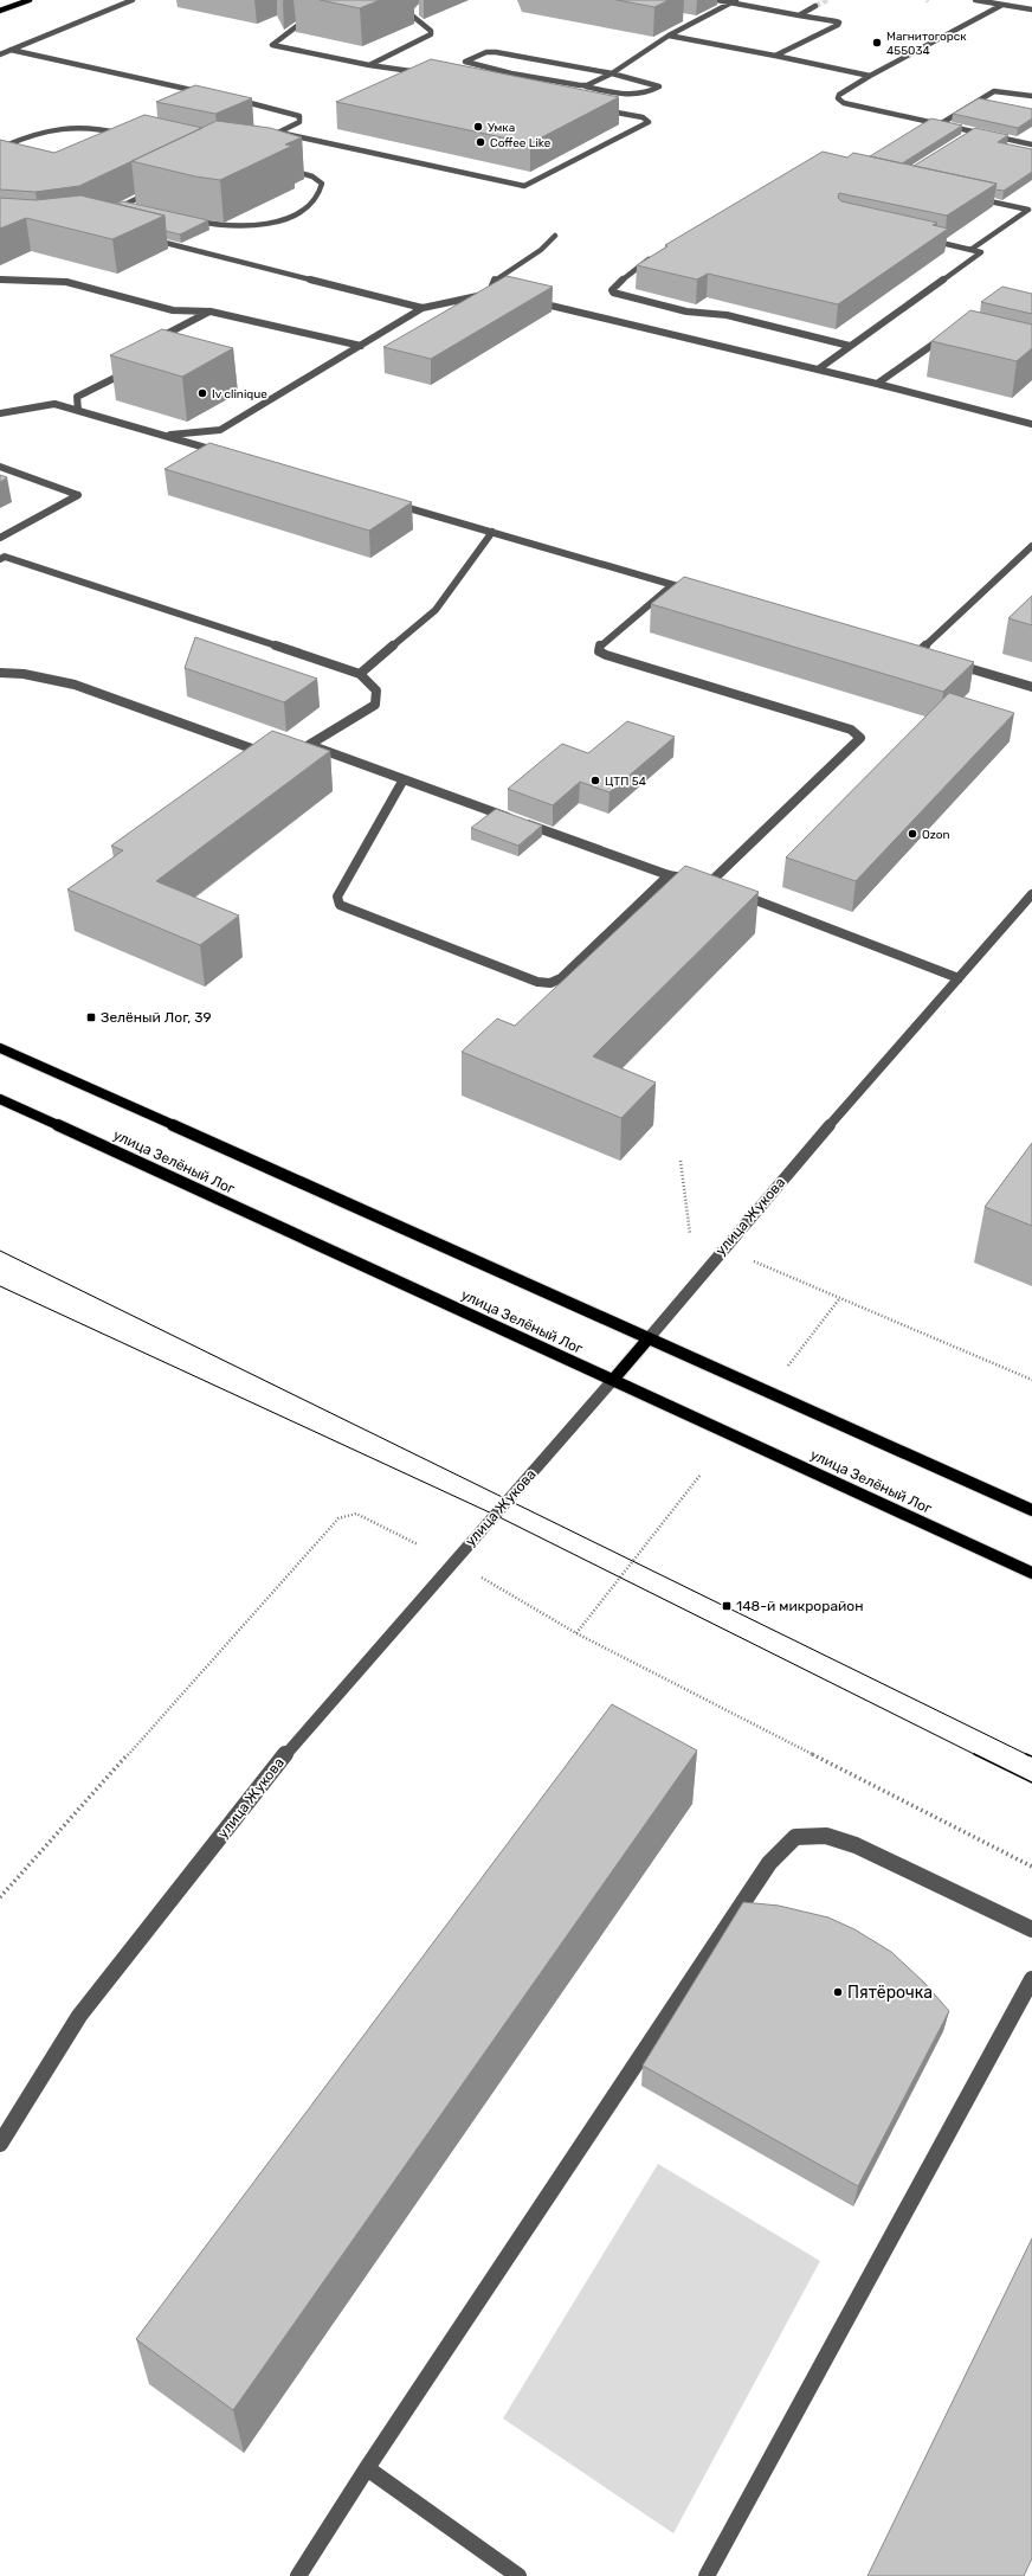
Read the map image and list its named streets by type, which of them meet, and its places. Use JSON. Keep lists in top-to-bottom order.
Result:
{
  "streets": {
    "main road": ["улица Зелёный Лог", "улица Жукова"]
  },
  "crossings": [
    ["улица Зелёный Лог", "улица Жукова"]
  ],
  "places": {
    "other": [
      "Магнитогорск 455034",
      "Умка",
      "Coffee Like",
      "Iv clinique",
      "ЦТП 54",
      "Ozon",
      "Пятёрочка"
    ],
    "transit": ["Зелёный Лог, 39", "148-й микрорайон"]
  }
}
